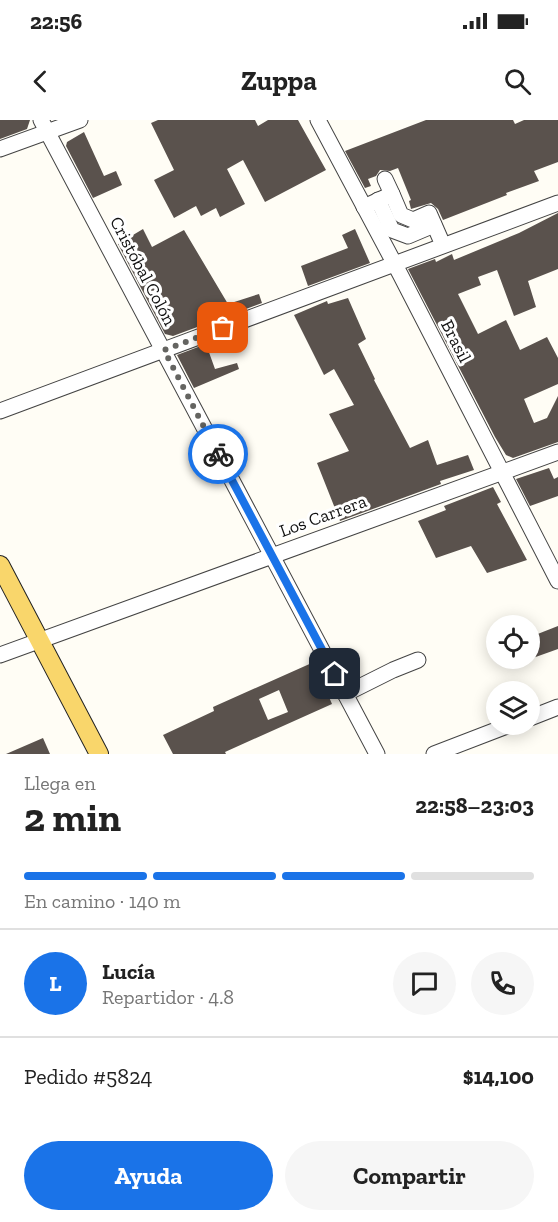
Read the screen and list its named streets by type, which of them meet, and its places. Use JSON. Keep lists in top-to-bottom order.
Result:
{
  "streets": {
    "street": ["Cristóbal Colón", "Brasil", "Los Carrera"]
  },
  "crossings": [
    ["Cristóbal Colón", "Los Carrera"],
    ["Brasil", "Los Carrera"]
  ],
  "page": {
    "status": "22:56",
    "header": "Zuppa",
    "heading": ["2 min", "Llega en", "22:58–23:03"],
    "panel": [
      "Lucía",
      "Repartidor · 4.8",
      "Pedido #5824",
      "$14,100"
    ],
    "bar": "En camino · 140 m",
    "round": "L",
    "buttons": ["Ayuda", "Compartir"]
  }
}
